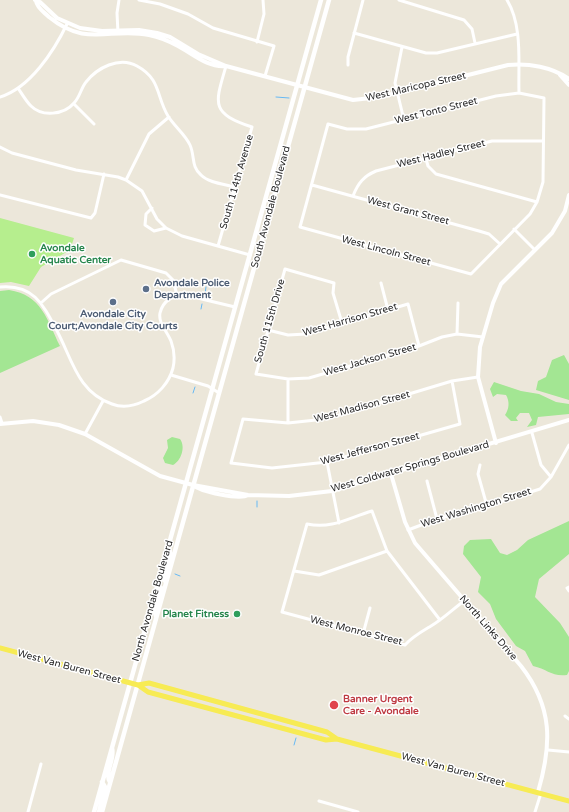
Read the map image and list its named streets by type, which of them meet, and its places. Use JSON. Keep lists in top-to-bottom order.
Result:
{
  "streets": {
    "main road": ["South Avondale Boulevard", "North Avondale Boulevard", "West Van Buren Street"],
    "street": [
      "West Maricopa Street",
      "West Tonto Street",
      "West Hadley Street",
      "South 114th Avenue",
      "West Grant Street",
      "West Lincoln Street",
      "West Harrison Street",
      "South 115th Drive",
      "West Jackson Street",
      "West Madison Street",
      "West Jefferson Street",
      "West Coldwater Springs Boulevard",
      "West Washington Street",
      "North Links Drive",
      "West Monroe Street"
    ]
  },
  "crossings": [
    ["West Maricopa Street", "South 114th Avenue"],
    ["West Maricopa Street", "South Avondale Boulevard"],
    ["West Tonto Street", "West Hadley Street"],
    ["West Tonto Street", "West Grant Street"],
    ["West Tonto Street", "West Lincoln Street"],
    ["West Hadley Street", "West Grant Street"],
    ["South Avondale Boulevard", "North Avondale Boulevard"],
    ["West Grant Street", "West Lincoln Street"],
    ["West Harrison Street", "South 115th Drive"],
    ["West Harrison Street", "West Jackson Street"],
    ["South 115th Drive", "West Jackson Street"],
    ["West Madison Street", "West Jefferson Street"],
    ["West Coldwater Springs Boulevard", "North Avondale Boulevard"],
    ["West Coldwater Springs Boulevard", "North Links Drive"],
    ["West Washington Street", "North Links Drive"],
    ["North Avondale Boulevard", "West Van Buren Street"],
    ["North Links Drive", "West Monroe Street"],
    ["North Links Drive", "West Van Buren Street"]
  ],
  "places": [
    "Avondale Aquatic Center",
    "Avondale Police Department",
    "Avondale City Court;Avondale City Courts",
    "Planet Fitness",
    "Banner Urgent Care - Avondale"
  ]
}
